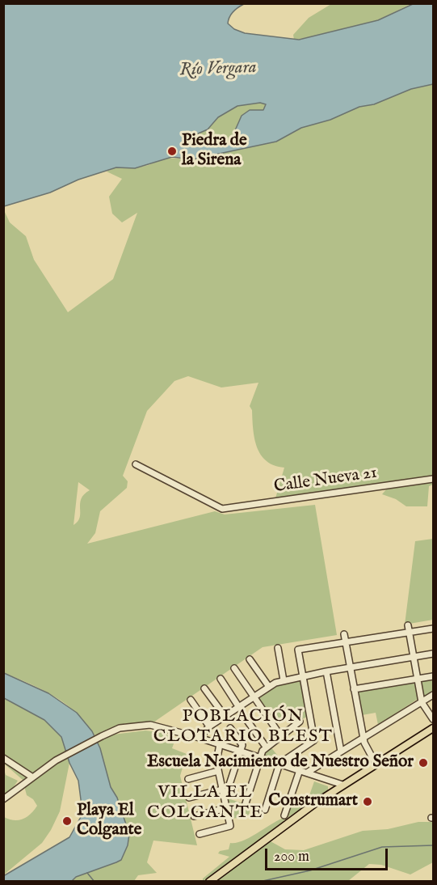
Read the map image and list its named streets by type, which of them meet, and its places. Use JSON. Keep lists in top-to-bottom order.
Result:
{
  "streets": {
    "street": ["Calle Nueva 21"]
  },
  "districts": ["POBLACIÓN CLOTARIO BLEST", "VILLA EL COLGANTE"],
  "water": ["Río Vergara"],
  "places": [
    "Piedra de la Sirena",
    "Escuela Nacimiento de Nuestro Señor",
    "Construmart",
    "Playa El Colgante"
  ],
  "scale_bar": "200 m"
}
